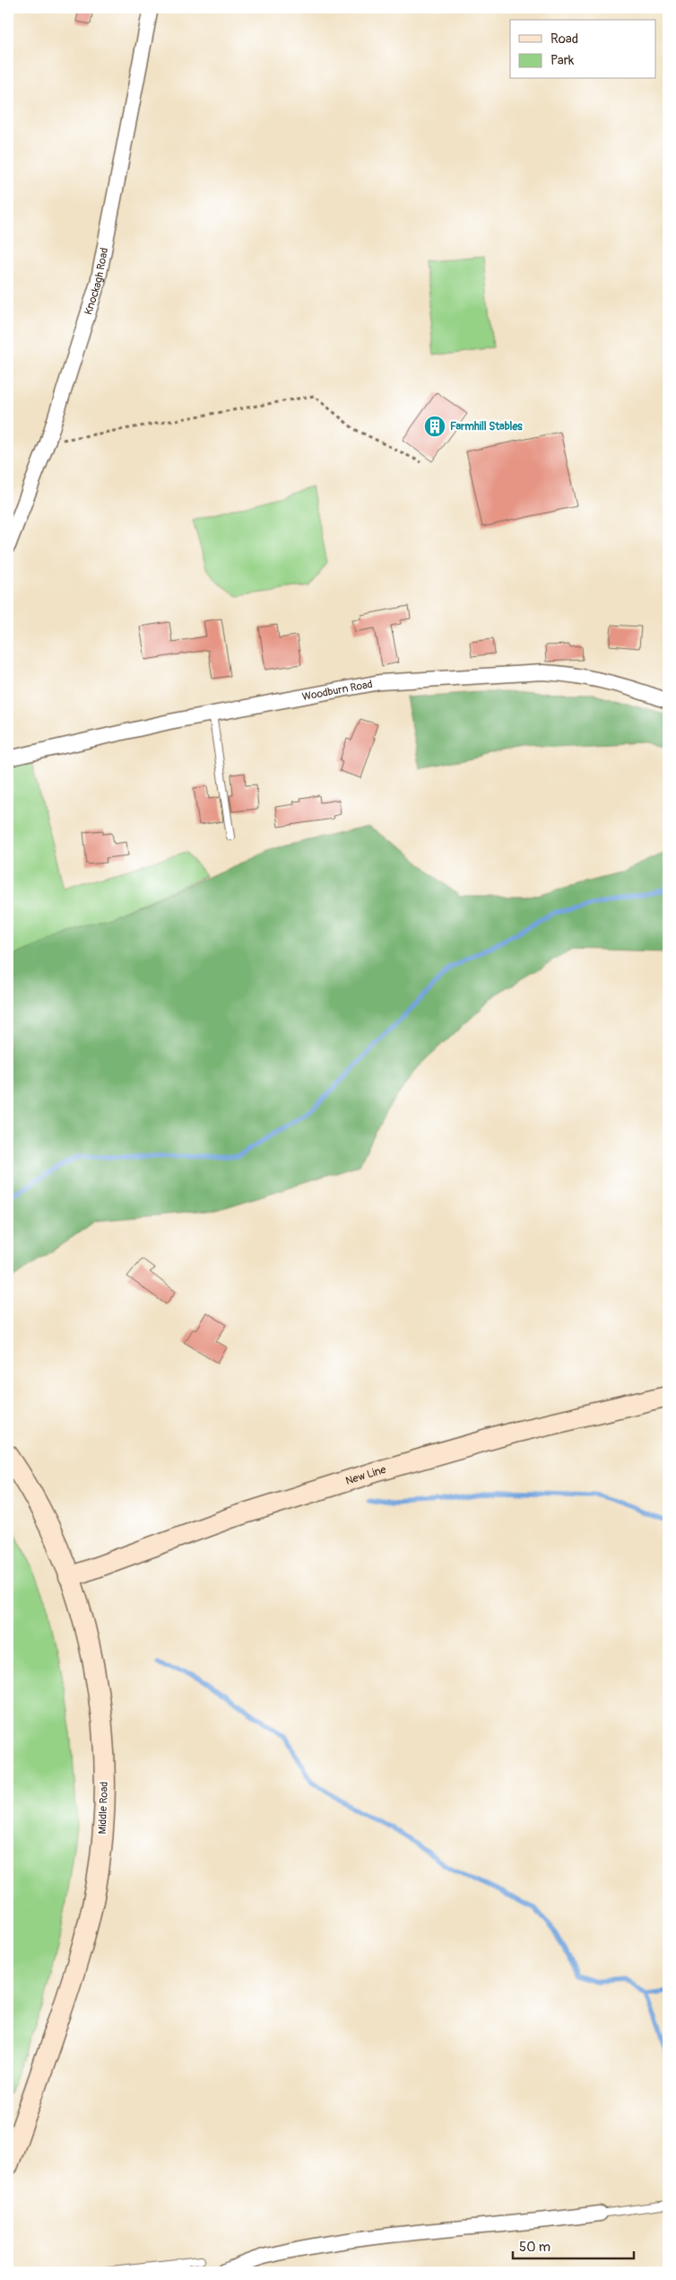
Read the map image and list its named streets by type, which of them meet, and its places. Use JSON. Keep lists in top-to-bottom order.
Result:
{
  "streets": {
    "main road": ["New Line", "Middle Road"],
    "street": ["Knockagh Road", "Woodburn Road"]
  },
  "crossings": [
    ["New Line", "Middle Road"]
  ],
  "places": {
    "building": ["Farmhill Stables"]
  },
  "legend": ["Road", "Park"],
  "scale_bar": "50 m"
}
